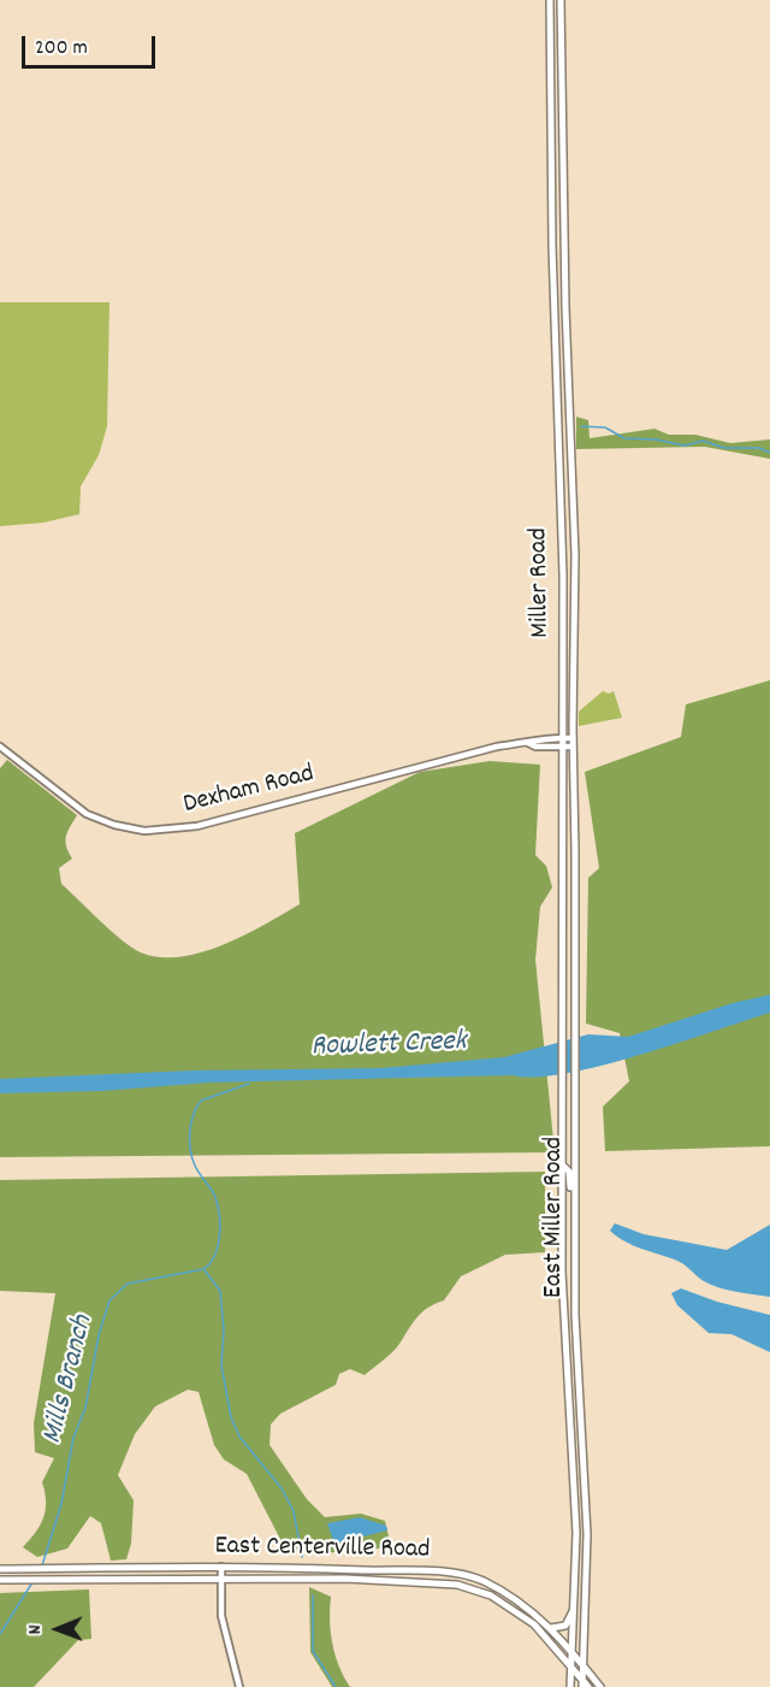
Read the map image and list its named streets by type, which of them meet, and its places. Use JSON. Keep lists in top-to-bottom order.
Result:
{
  "streets": {
    "main road": ["Miller Road", "East Miller Road", "East Centerville Road"],
    "street": ["Dexham Road"]
  },
  "crossings": [
    ["Miller Road", "Dexham Road"],
    ["Miller Road", "East Miller Road"],
    ["Dexham Road", "East Miller Road"],
    ["East Miller Road", "East Centerville Road"]
  ],
  "water": ["Rowlett Creek", "Mills Branch"],
  "scale_bar": "200 m",
  "north": "left"
}
